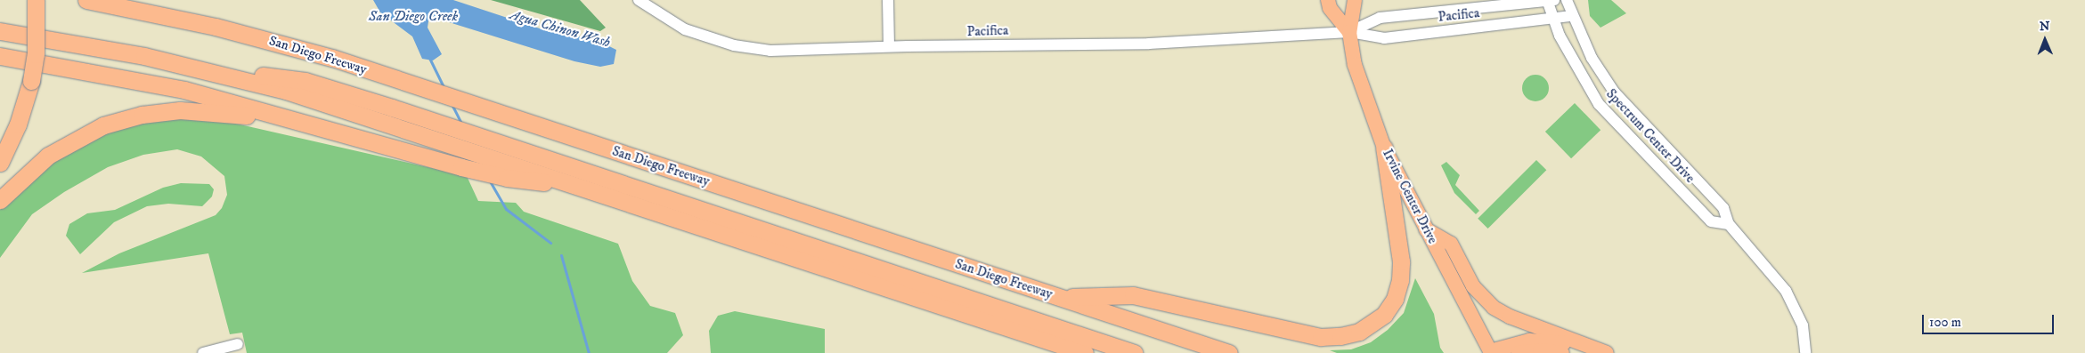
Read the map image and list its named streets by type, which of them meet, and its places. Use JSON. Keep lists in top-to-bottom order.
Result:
{
  "streets": {
    "highway": ["San Diego Freeway"],
    "main road": ["Irvine Center Drive"],
    "street": ["Pacifica", "Spectrum Center Drive"]
  },
  "crossings": [
    ["Pacifica", "Spectrum Center Drive"],
    ["Pacifica", "Irvine Center Drive"]
  ],
  "water": ["San Diego Creek", "Agua Chinon Wash"],
  "scale_bar": "100 m",
  "north": "top"
}
